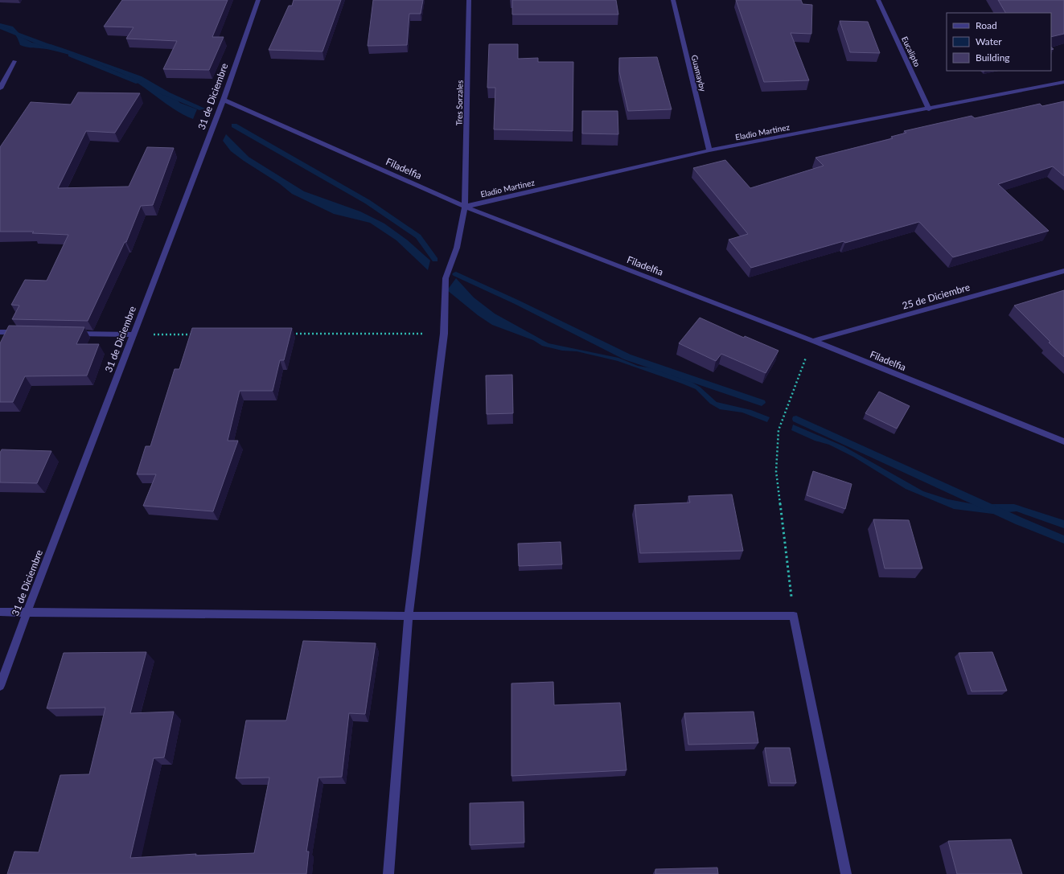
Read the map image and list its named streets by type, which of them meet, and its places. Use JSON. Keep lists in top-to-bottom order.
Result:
{
  "streets": {
    "street": [
      "Eucalipto",
      "Guamayby",
      "31 de Diciembre",
      "Tres Sorzales",
      "Eladio Martinez",
      "Filadelfia",
      "25 de Diciembre"
    ]
  },
  "crossings": [
    ["Eucalipto", "Eladio Martinez"],
    ["Guamayby", "Eladio Martinez"],
    ["31 de Diciembre", "Filadelfia"],
    ["Tres Sorzales", "Eladio Martinez"],
    ["Tres Sorzales", "Filadelfia"],
    ["Eladio Martinez", "Filadelfia"],
    ["Filadelfia", "25 de Diciembre"]
  ],
  "legend": ["Road", "Water", "Building"]
}
